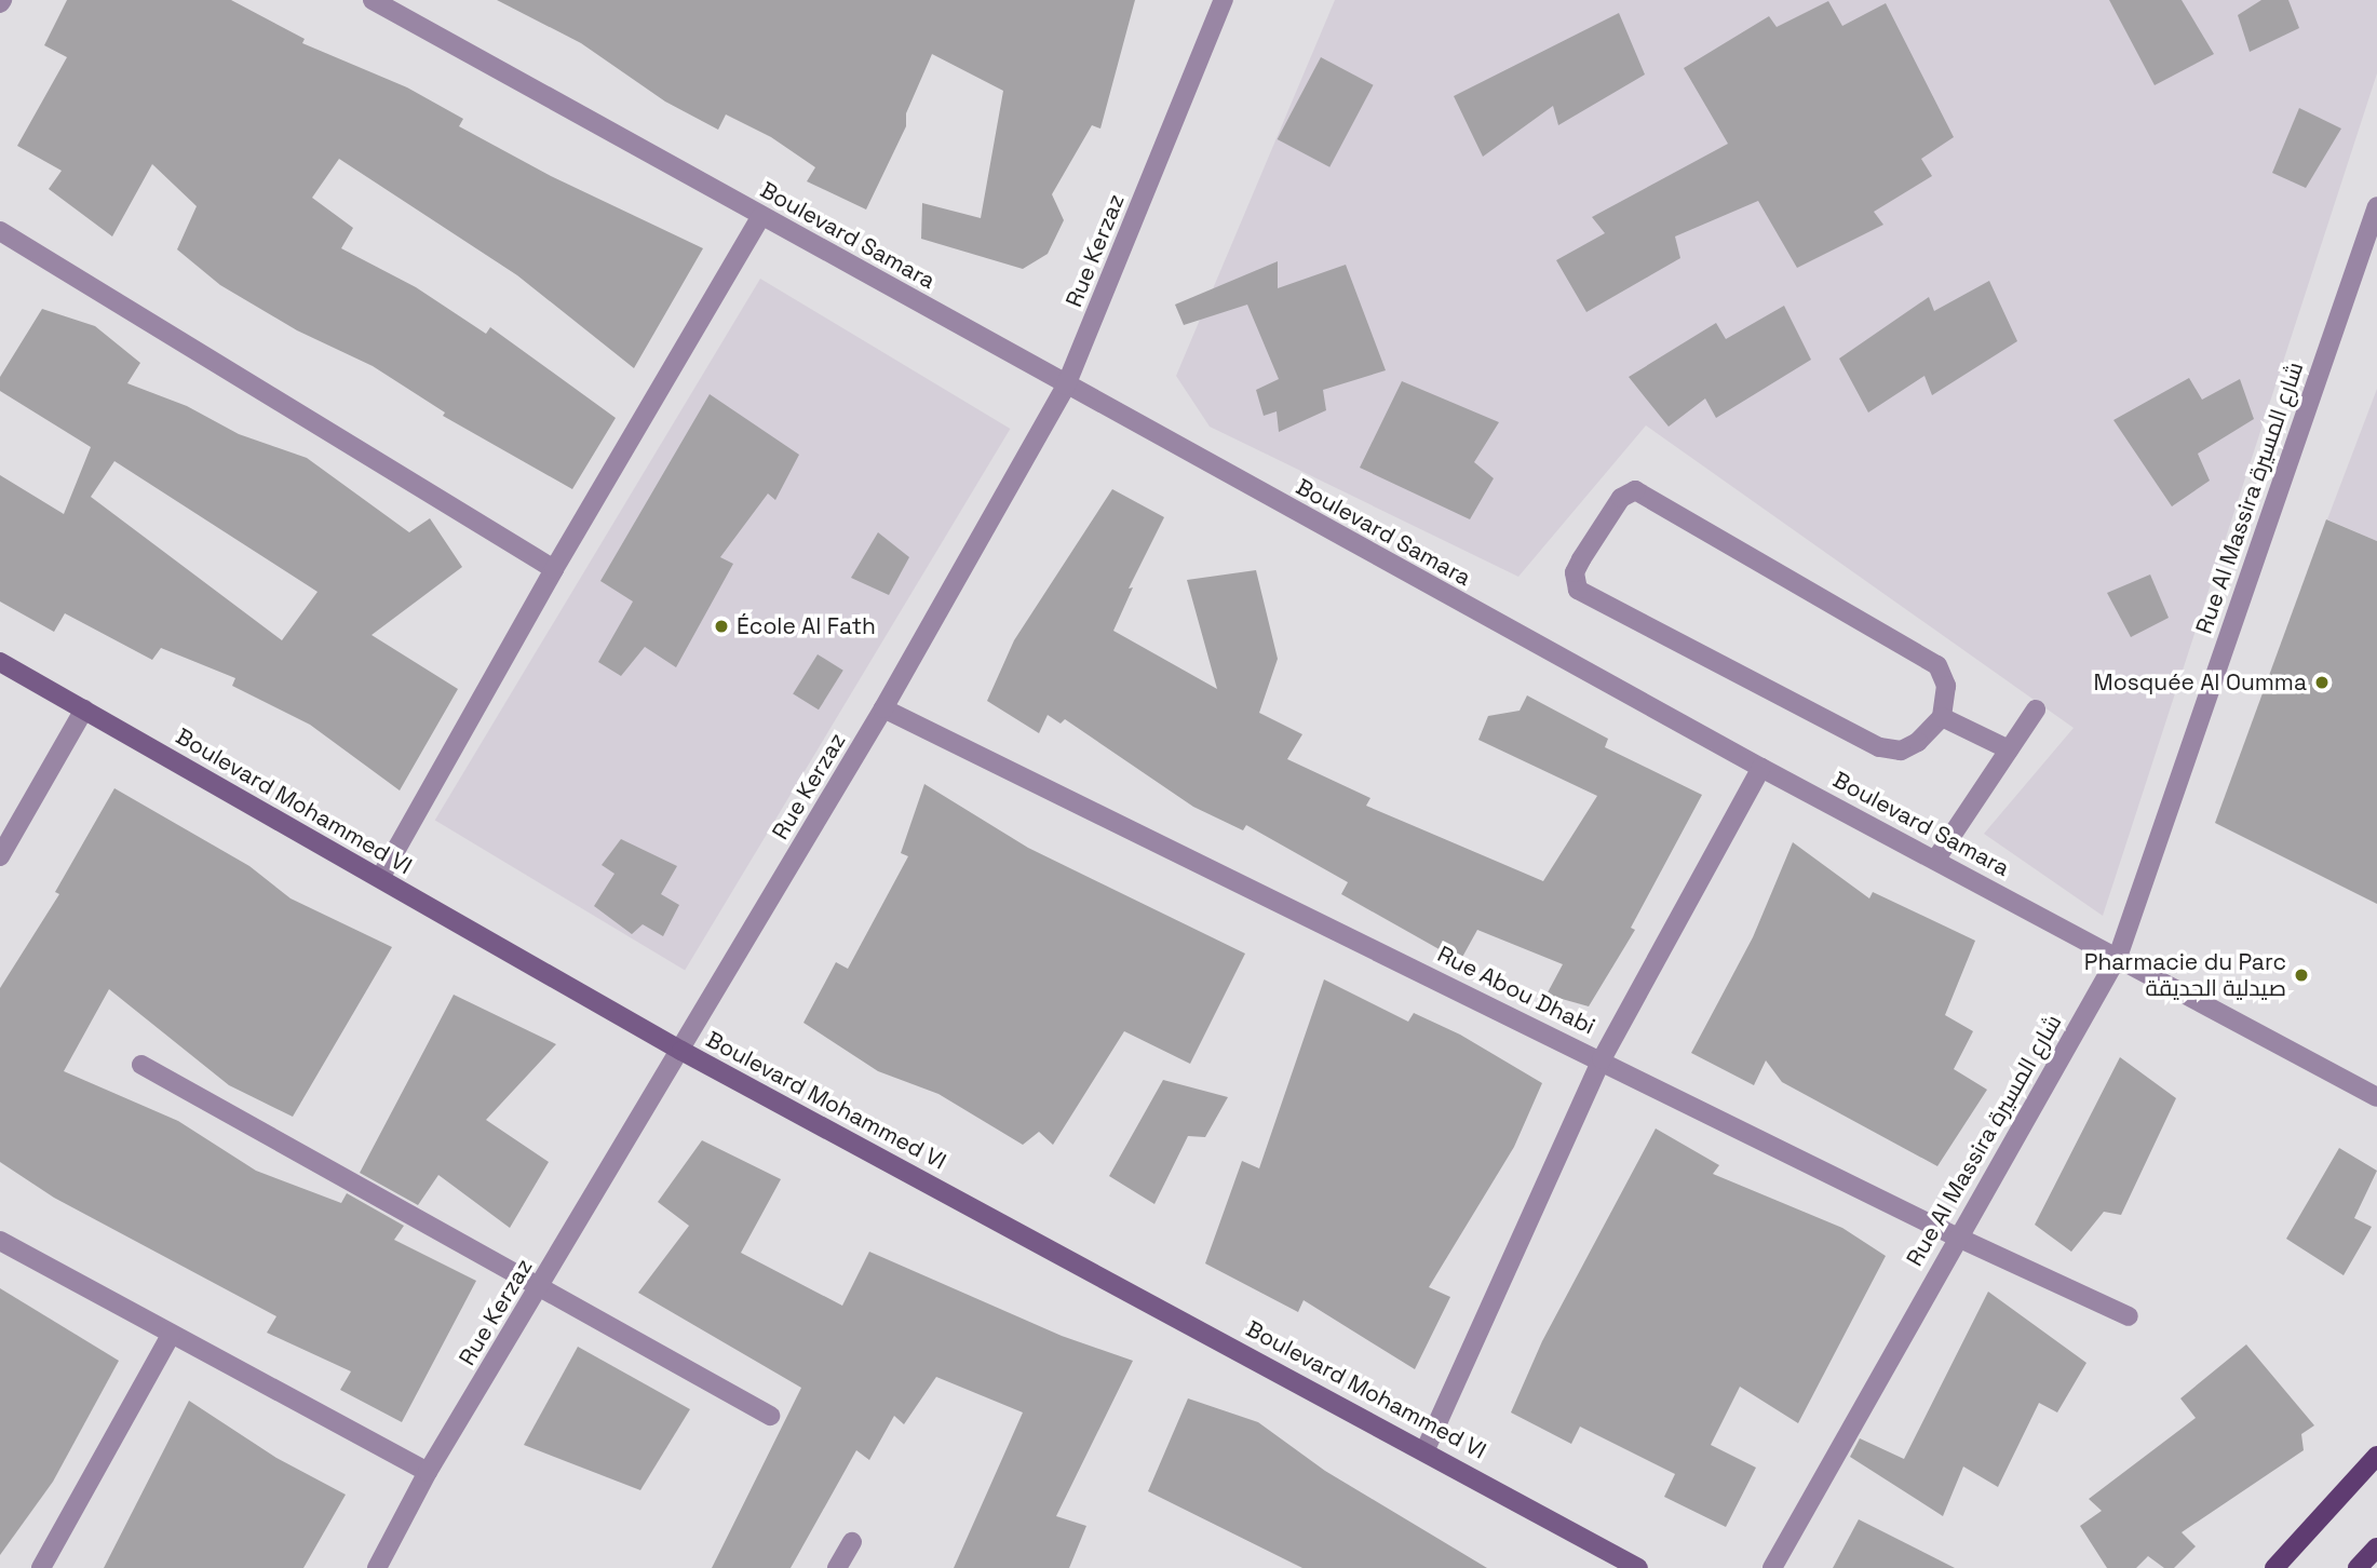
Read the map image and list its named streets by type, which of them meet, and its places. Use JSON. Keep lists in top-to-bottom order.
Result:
{
  "streets": {
    "street": [
      "Boulevard Samara",
      "Rue Kerzaz",
      "Rue Al Massira شارع المسيرة",
      "Boulevard Mohammed VI",
      "Rue Abou Dhabi"
    ]
  },
  "crossings": [
    ["Boulevard Samara", "Rue Kerzaz"],
    ["Boulevard Samara", "Rue Al Massira شارع المسيرة"],
    ["Rue Kerzaz", "Boulevard Mohammed VI"],
    ["Rue Kerzaz", "Rue Abou Dhabi"],
    ["Rue Al Massira شارع المسيرة", "Rue Abou Dhabi"]
  ],
  "places": ["École Al Fath", "Mosquée Al Oumma", "Pharmacie du Parc صيدلية الحديقة"]
}
